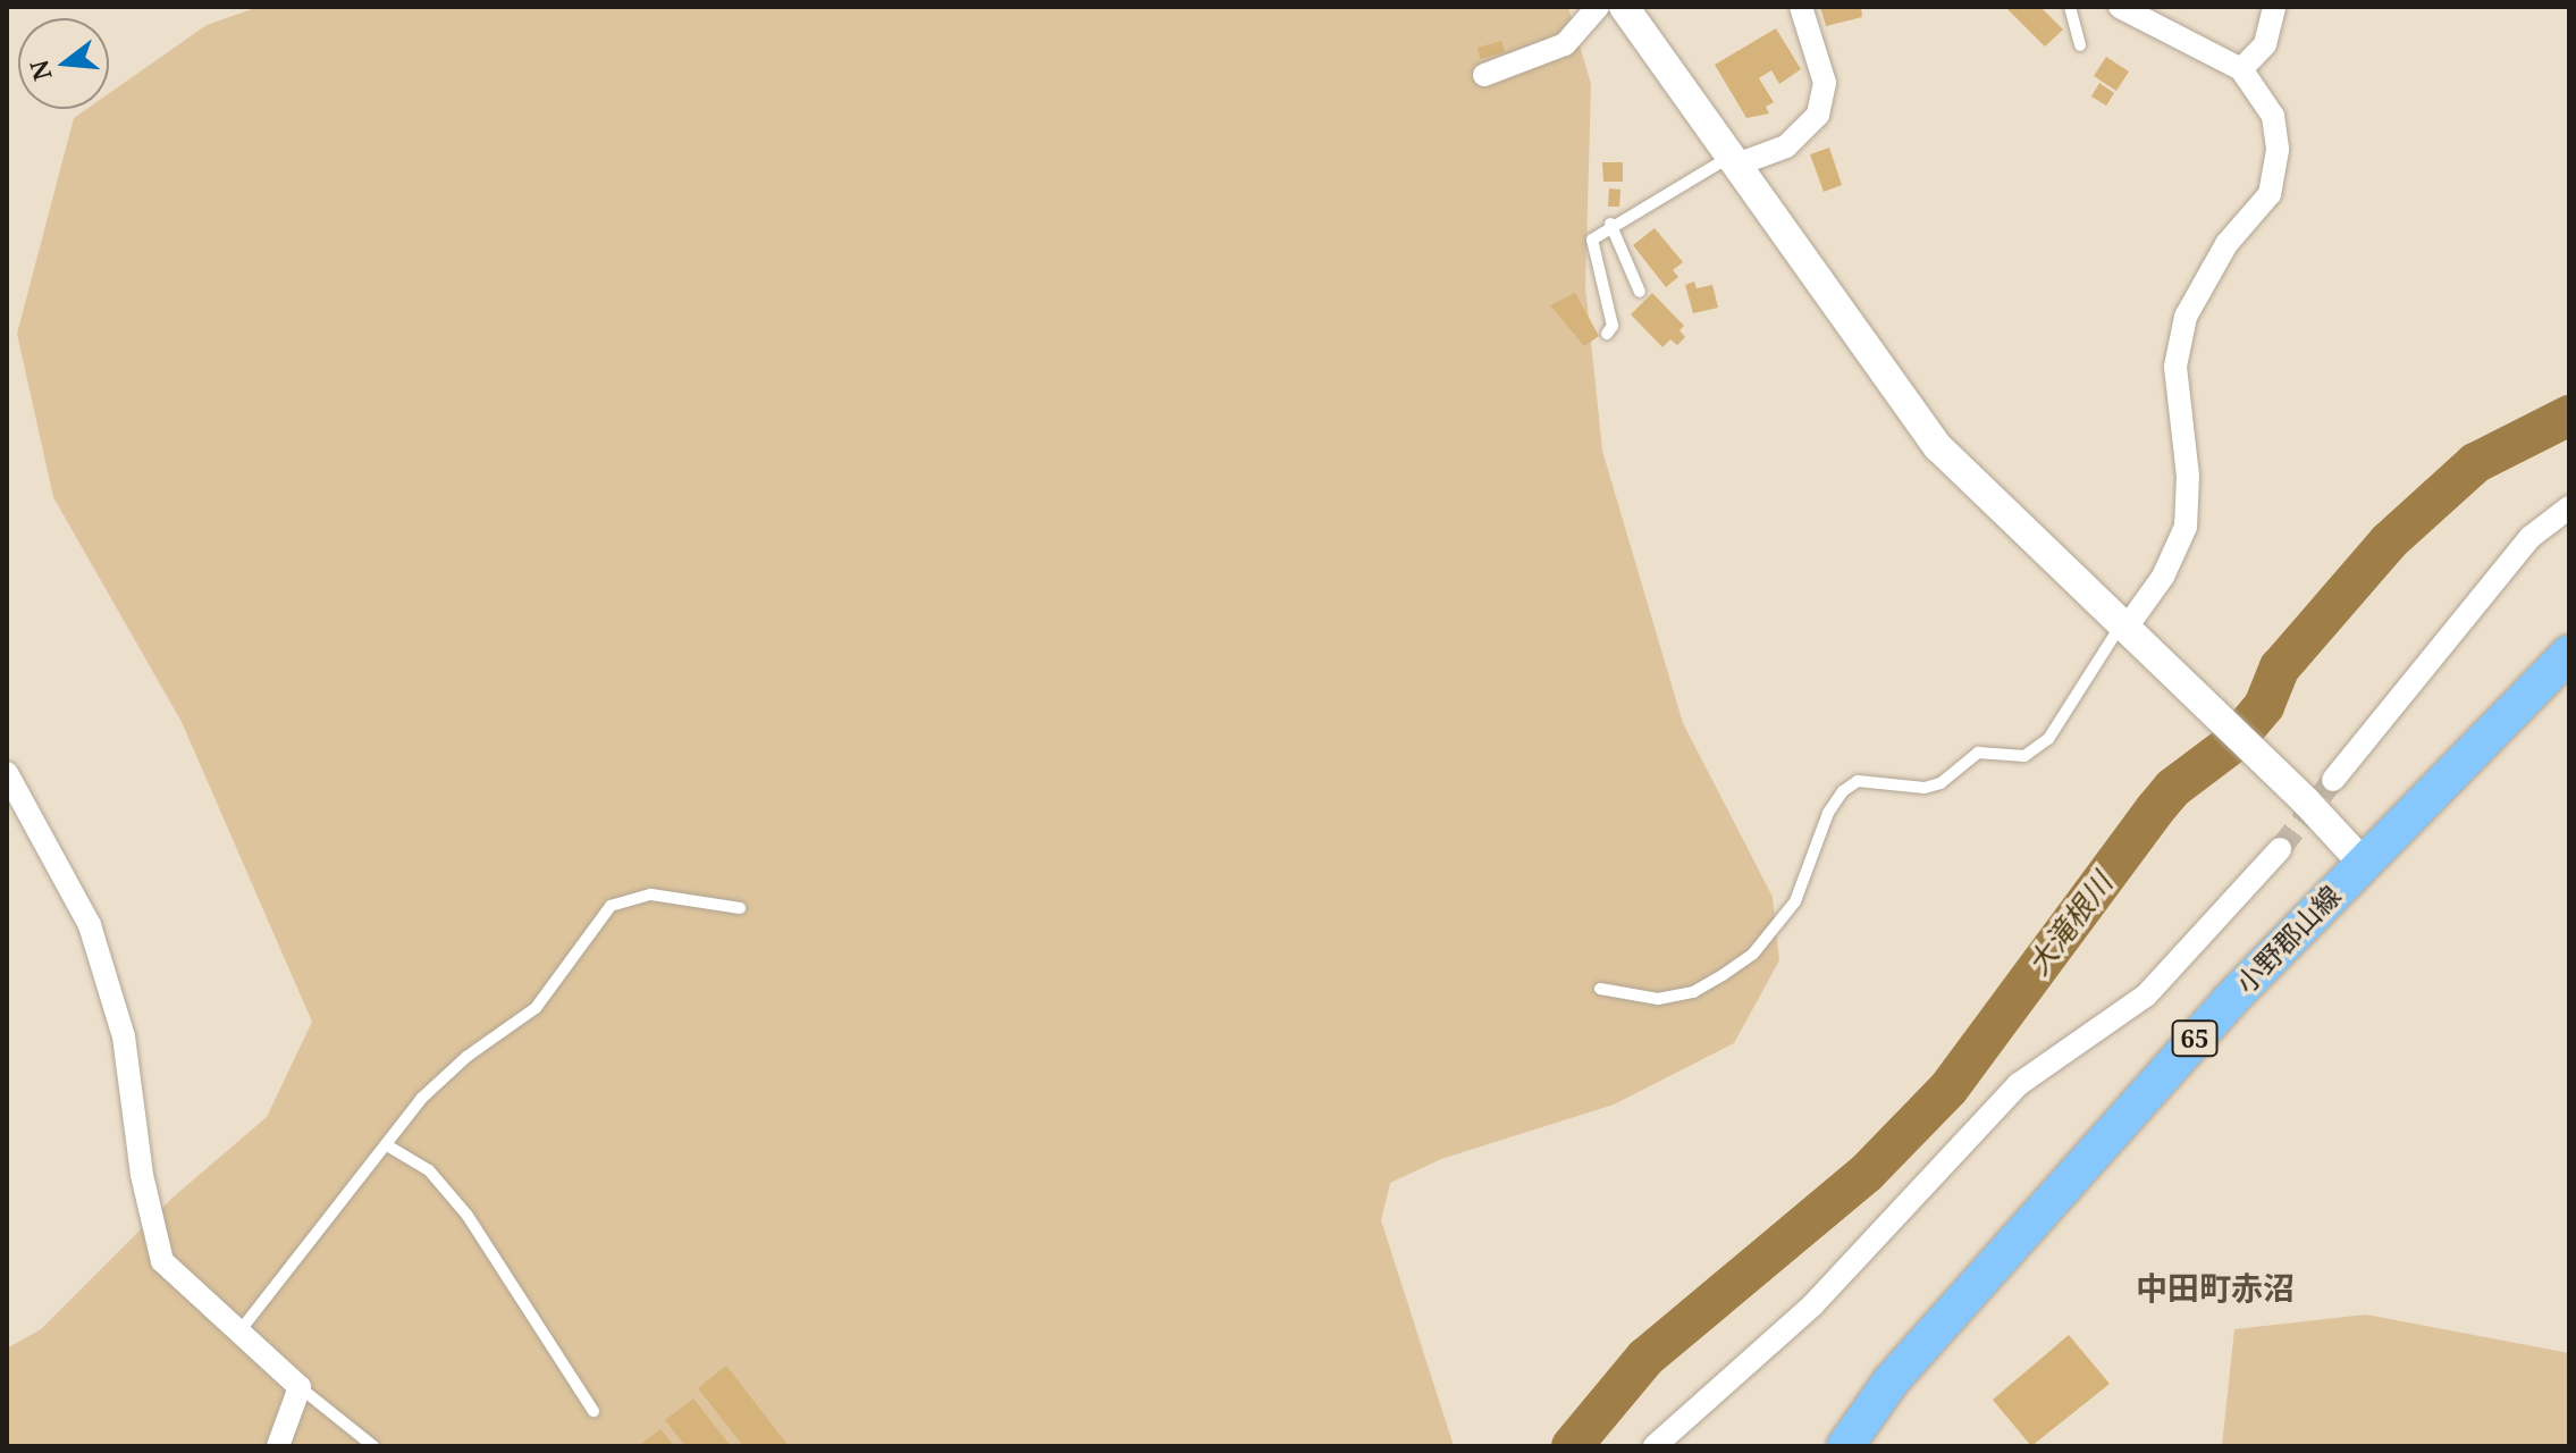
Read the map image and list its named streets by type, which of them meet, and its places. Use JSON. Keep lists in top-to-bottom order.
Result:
{
  "streets": {
    "main road": ["小野郡山線", "65"]
  },
  "districts": ["中田町赤沼"],
  "water": ["大滝根川"],
  "north": "left"
}
